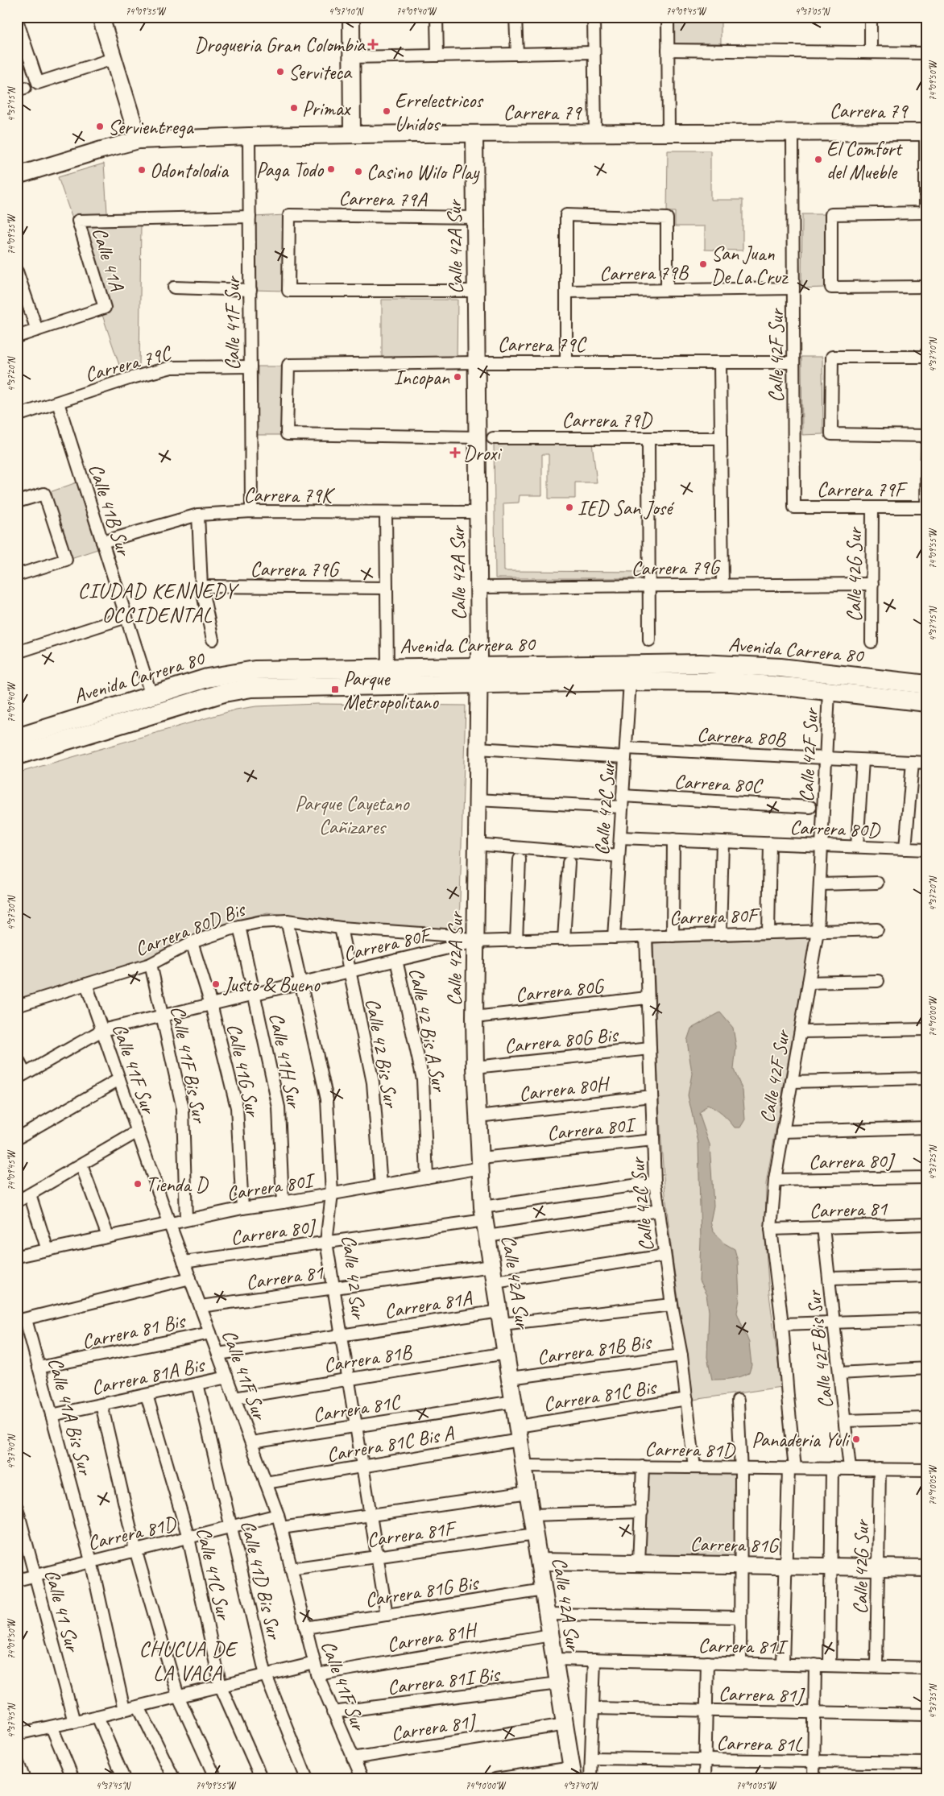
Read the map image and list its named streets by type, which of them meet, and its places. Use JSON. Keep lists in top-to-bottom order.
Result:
{
  "streets": {
    "main road": ["Avenida Carrera 80"],
    "street": [
      "Carrera 79",
      "Carrera 79A",
      "Calle 42A Sur",
      "Calle 41A",
      "Carrera 79B",
      "Calle 41F Sur",
      "Carrera 79C",
      "Calle 42F Sur",
      "Carrera 79D",
      "Carrera 79F",
      "Carrera 79K",
      "Calle 41B Sur",
      "Carrera 79G",
      "Calle 42G Sur",
      "Carrera 80B",
      "Carrera 80C",
      "Calle 42C Sur",
      "Carrera 80D",
      "Carrera 80F",
      "Carrera 80D Bis",
      "Carrera 80G",
      "Calle 42 Bis A Sur",
      "Carrera 80G Bis",
      "Calle 42 Bis Sur",
      "Calle 41H Sur",
      "Calle 41F Bis Sur",
      "Calle 41G Sur",
      "Carrera 80H",
      "Carrera 80I",
      "Carrera 80J",
      "Carrera 81",
      "Calle 42 Sur",
      "Carrera 81A",
      "Carrera 81 Bis",
      "Carrera 81B Bis",
      "Calle 42F Bis Sur",
      "Carrera 81B",
      "Carrera 81A Bis",
      "Carrera 81C Bis",
      "Carrera 81C",
      "Calle 41A Bis Sur",
      "Carrera 81C Bis A",
      "Carrera 81D",
      "Carrera 81F",
      "Carrera 81G",
      "Calle 41C Sur",
      "Calle 41D Bis Sur",
      "Carrera 81G Bis",
      "Calle 41 Sur",
      "Carrera 81H",
      "Carrera 81I",
      "Carrera 81I Bis",
      "Carrera 81J",
      "Carrera 81L"
    ]
  },
  "crossings": [
    ["Carrera 79", "Calle 42A Sur"],
    ["Carrera 79", "Calle 41F Sur"],
    ["Carrera 79", "Calle 42F Sur"],
    ["Carrera 79A", "Calle 42A Sur"],
    ["Calle 42A Sur", "Carrera 79C"],
    ["Calle 42A Sur", "Carrera 79D"],
    ["Calle 42A Sur", "Carrera 79K"],
    ["Calle 42A Sur", "Carrera 79G"],
    ["Calle 42A Sur", "Avenida Carrera 80"],
    ["Calle 42A Sur", "Carrera 80B"],
    ["Calle 42A Sur", "Carrera 80C"],
    ["Calle 42A Sur", "Carrera 80F"],
    ["Calle 42A Sur", "Carrera 80D Bis"],
    ["Calle 42A Sur", "Carrera 80G"],
    ["Calle 42A Sur", "Carrera 80G Bis"],
    ["Calle 42A Sur", "Carrera 80H"],
    ["Calle 42A Sur", "Carrera 80I"],
    ["Calle 42A Sur", "Carrera 80J"],
    ["Calle 42A Sur", "Carrera 81"],
    ["Calle 42A Sur", "Carrera 81A"],
    ["Calle 42A Sur", "Carrera 81B Bis"],
    ["Calle 42A Sur", "Carrera 81B"],
    ["Calle 42A Sur", "Carrera 81C Bis"],
    ["Calle 42A Sur", "Carrera 81C"],
    ["Calle 42A Sur", "Carrera 81C Bis A"],
    ["Calle 42A Sur", "Carrera 81D"],
    ["Calle 42A Sur", "Carrera 81F"],
    ["Calle 42A Sur", "Carrera 81G"],
    ["Calle 42A Sur", "Carrera 81G Bis"],
    ["Calle 42A Sur", "Carrera 81H"],
    ["Calle 42A Sur", "Carrera 81I"],
    ["Calle 42A Sur", "Carrera 81I Bis"],
    ["Calle 42A Sur", "Carrera 81J"],
    ["Calle 41A", "Calle 41F Sur"],
    ["Carrera 79B", "Calle 42F Sur"],
    ["Calle 41F Sur", "Carrera 79C"],
    ["Calle 41F Sur", "Carrera 79K"],
    ["Calle 41F Sur", "Carrera 80F"],
    ["Calle 41F Sur", "Carrera 80D Bis"],
    ["Calle 41F Sur", "Carrera 80I"],
    ["Calle 41F Sur", "Carrera 80J"],
    ["Calle 41F Sur", "Carrera 81"],
    ["Calle 41F Sur", "Carrera 81A"],
    ["Calle 41F Sur", "Carrera 81 Bis"],
    ["Calle 41F Sur", "Carrera 81B"],
    ["Calle 41F Sur", "Carrera 81A Bis"],
    ["Calle 41F Sur", "Carrera 81C"],
    ["Calle 41F Sur", "Carrera 81C Bis A"],
    ["Calle 41F Sur", "Carrera 81D"],
    ["Calle 41F Sur", "Carrera 81F"],
    ["Calle 41F Sur", "Carrera 81G Bis"],
    ["Calle 41F Sur", "Carrera 81H"],
    ["Calle 41F Sur", "Carrera 81I Bis"],
    ["Calle 41F Sur", "Carrera 81J"],
    ["Carrera 79C", "Calle 42F Sur"],
    ["Carrera 79C", "Carrera 79D"],
    ["Carrera 79C", "Calle 41B Sur"],
    ["Calle 42F Sur", "Carrera 79F"],
    ["Calle 42F Sur", "Avenida Carrera 80"],
    ["Calle 42F Sur", "Carrera 80B"],
    ["Calle 42F Sur", "Carrera 80D"],
    ["Calle 42F Sur", "Carrera 80F"],
    ["Calle 42F Sur", "Carrera 80J"],
    ["Calle 42F Sur", "Carrera 81"],
    ["Calle 42F Sur", "Carrera 81D"],
    ["Calle 42F Sur", "Carrera 81G"],
    ["Calle 42F Sur", "Carrera 81I"],
    ["Carrera 79F", "Calle 42G Sur"],
    ["Carrera 79K", "Calle 41B Sur"],
    ["Calle 41B Sur", "Avenida Carrera 80"],
    ["Carrera 79G", "Calle 42G Sur"],
    ["Calle 42G Sur", "Carrera 81D"],
    ["Calle 42G Sur", "Carrera 81G"],
    ["Calle 42G Sur", "Carrera 81I"],
    ["Avenida Carrera 80", "Calle 42C Sur"],
    ["Carrera 80B", "Calle 42C Sur"],
    ["Carrera 80C", "Calle 42C Sur"],
    ["Calle 42C Sur", "Carrera 80D"],
    ["Calle 42C Sur", "Carrera 80F"],
    ["Calle 42C Sur", "Carrera 80G"],
    ["Calle 42C Sur", "Carrera 80G Bis"],
    ["Calle 42C Sur", "Carrera 80H"],
    ["Calle 42C Sur", "Carrera 80I"],
    ["Calle 42C Sur", "Carrera 80J"],
    ["Calle 42C Sur", "Carrera 81B Bis"],
    ["Calle 42C Sur", "Carrera 81C Bis"],
    ["Calle 42C Sur", "Carrera 81D"],
    ["Carrera 80F", "Carrera 80D Bis"],
    ["Carrera 80F", "Calle 42 Bis A Sur"],
    ["Carrera 80F", "Calle 42 Bis Sur"],
    ["Carrera 80F", "Calle 41H Sur"],
    ["Carrera 80F", "Calle 41F Bis Sur"],
    ["Carrera 80F", "Calle 41G Sur"],
    ["Carrera 80F", "Calle 42 Sur"],
    ["Carrera 80D Bis", "Calle 42 Bis Sur"],
    ["Carrera 80D Bis", "Calle 41H Sur"],
    ["Carrera 80D Bis", "Calle 41F Bis Sur"],
    ["Carrera 80D Bis", "Calle 41G Sur"],
    ["Carrera 80D Bis", "Calle 42 Sur"],
    ["Calle 42 Bis A Sur", "Carrera 80I"],
    ["Calle 42 Bis Sur", "Carrera 80I"],
    ["Calle 41H Sur", "Carrera 80I"],
    ["Calle 41F Bis Sur", "Carrera 80I"],
    ["Calle 41G Sur", "Carrera 80I"],
    ["Carrera 80I", "Calle 42 Sur"],
    ["Carrera 80J", "Calle 42 Sur"],
    ["Carrera 81", "Calle 42 Sur"],
    ["Carrera 81", "Calle 42F Bis Sur"],
    ["Calle 42 Sur", "Carrera 81A"],
    ["Calle 42 Sur", "Carrera 81B"],
    ["Calle 42 Sur", "Carrera 81C"],
    ["Calle 42 Sur", "Carrera 81C Bis A"],
    ["Calle 42 Sur", "Carrera 81F"],
    ["Calle 42 Sur", "Carrera 81G Bis"],
    ["Carrera 81 Bis", "Calle 41A Bis Sur"],
    ["Calle 42F Bis Sur", "Carrera 81D"],
    ["Carrera 81A Bis", "Calle 41A Bis Sur"],
    ["Carrera 81A Bis", "Calle 41C Sur"],
    ["Carrera 81A Bis", "Calle 41D Bis Sur"],
    ["Carrera 81C Bis", "Carrera 81C Bis A"],
    ["Calle 41A Bis Sur", "Carrera 81D"],
    ["Calle 41A Bis Sur", "Carrera 81H"],
    ["Carrera 81D", "Calle 41C Sur"],
    ["Carrera 81D", "Calle 41D Bis Sur"],
    ["Carrera 81D", "Calle 41 Sur"],
    ["Calle 41C Sur", "Carrera 81H"],
    ["Calle 41D Bis Sur", "Carrera 81H"],
    ["Calle 41 Sur", "Carrera 81H"]
  ],
  "districts": ["CIUDAD KENNEDY OCCIDENTAL", "CHUCUA DE LA VACA"],
  "parks": ["Parque Cayetano Cañizares"],
  "places": {
    "health": ["Drogueria Gran Colombia", "Droxi"],
    "other": [
      "Serviteca",
      "Primax",
      "Errelectricos Unidos",
      "Servientrega",
      "El Comfort del Mueble",
      "Paga Todo",
      "Odontolodia",
      "Casino Wilo Play",
      "San Juan De La Cruz",
      "Incopan",
      "IED San José",
      "Justo & Bueno",
      "Tienda D",
      "Panaderia Yuli"
    ],
    "transit": ["Parque Metropolitano"]
  },
  "coordinates": [
    "74°09'35\"W",
    "4°37'10\"N",
    "74°09'40\"W",
    "74°09'45\"W",
    "4°37'05\"N",
    "74°09'50\"W",
    "4°37'15\"N",
    "4°37'20\"N",
    "74°09'55\"W",
    "4°37'30\"N",
    "74°10'00\"W",
    "4°37'25\"N",
    "4°37'40\"N",
    "74°10'05\"W",
    "4°37'35\"N",
    "4°37'45\"N"
  ]
}
